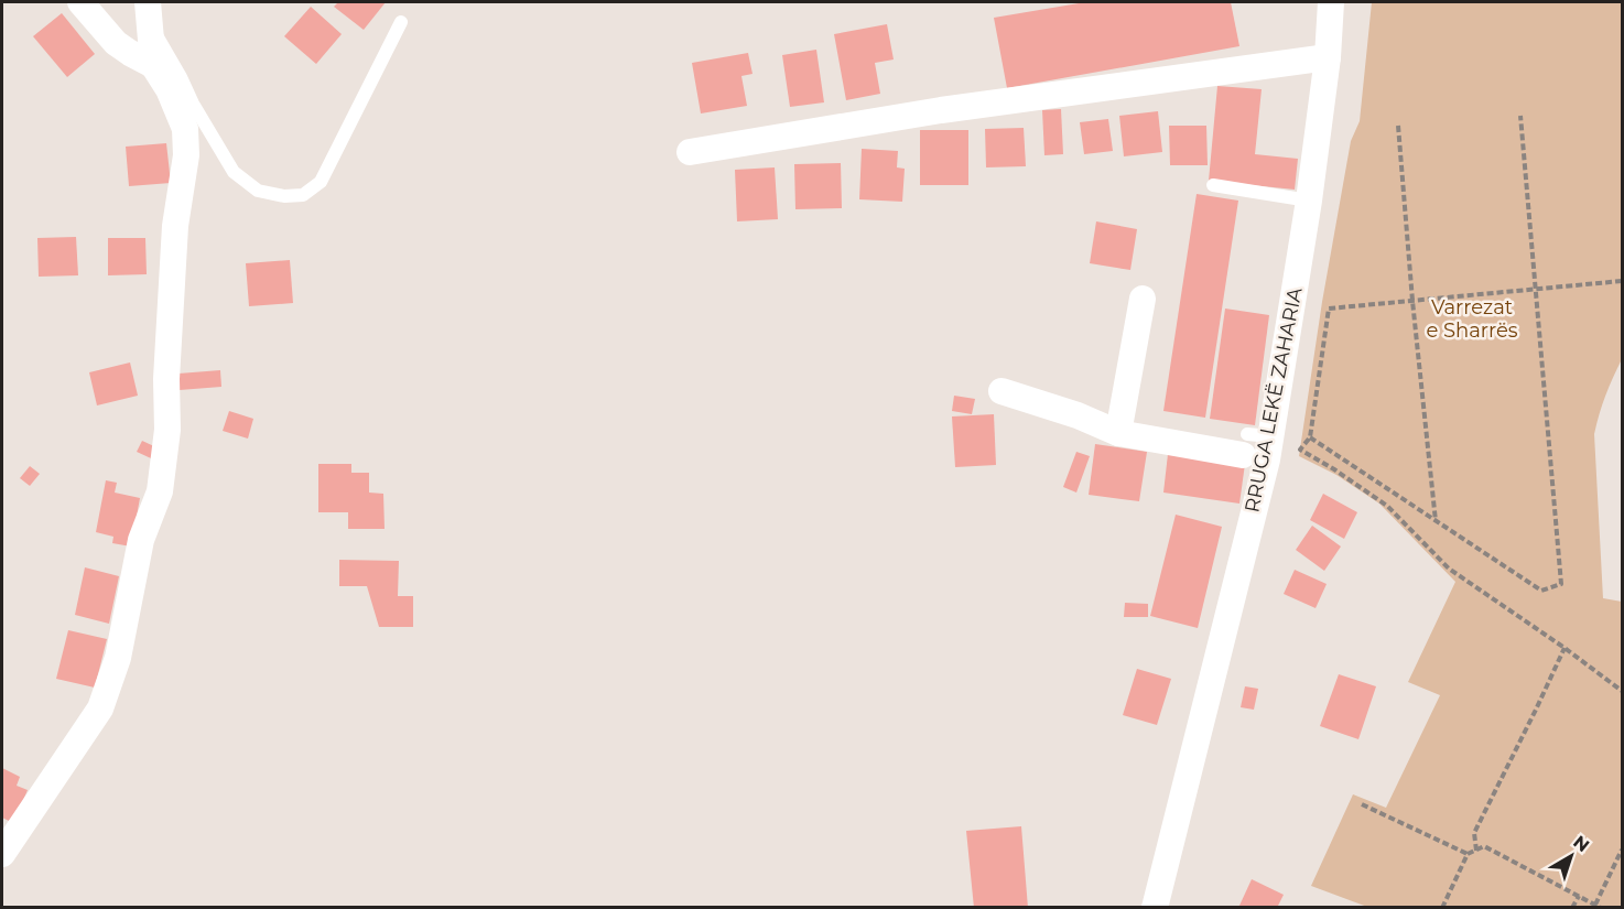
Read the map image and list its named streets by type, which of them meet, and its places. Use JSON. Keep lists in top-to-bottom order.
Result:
{
  "streets": {
    "street": ["RRUGA LEKË ZAHARIA"]
  },
  "parks": ["Varrezat e Sharrës"],
  "north": "top right"
}
